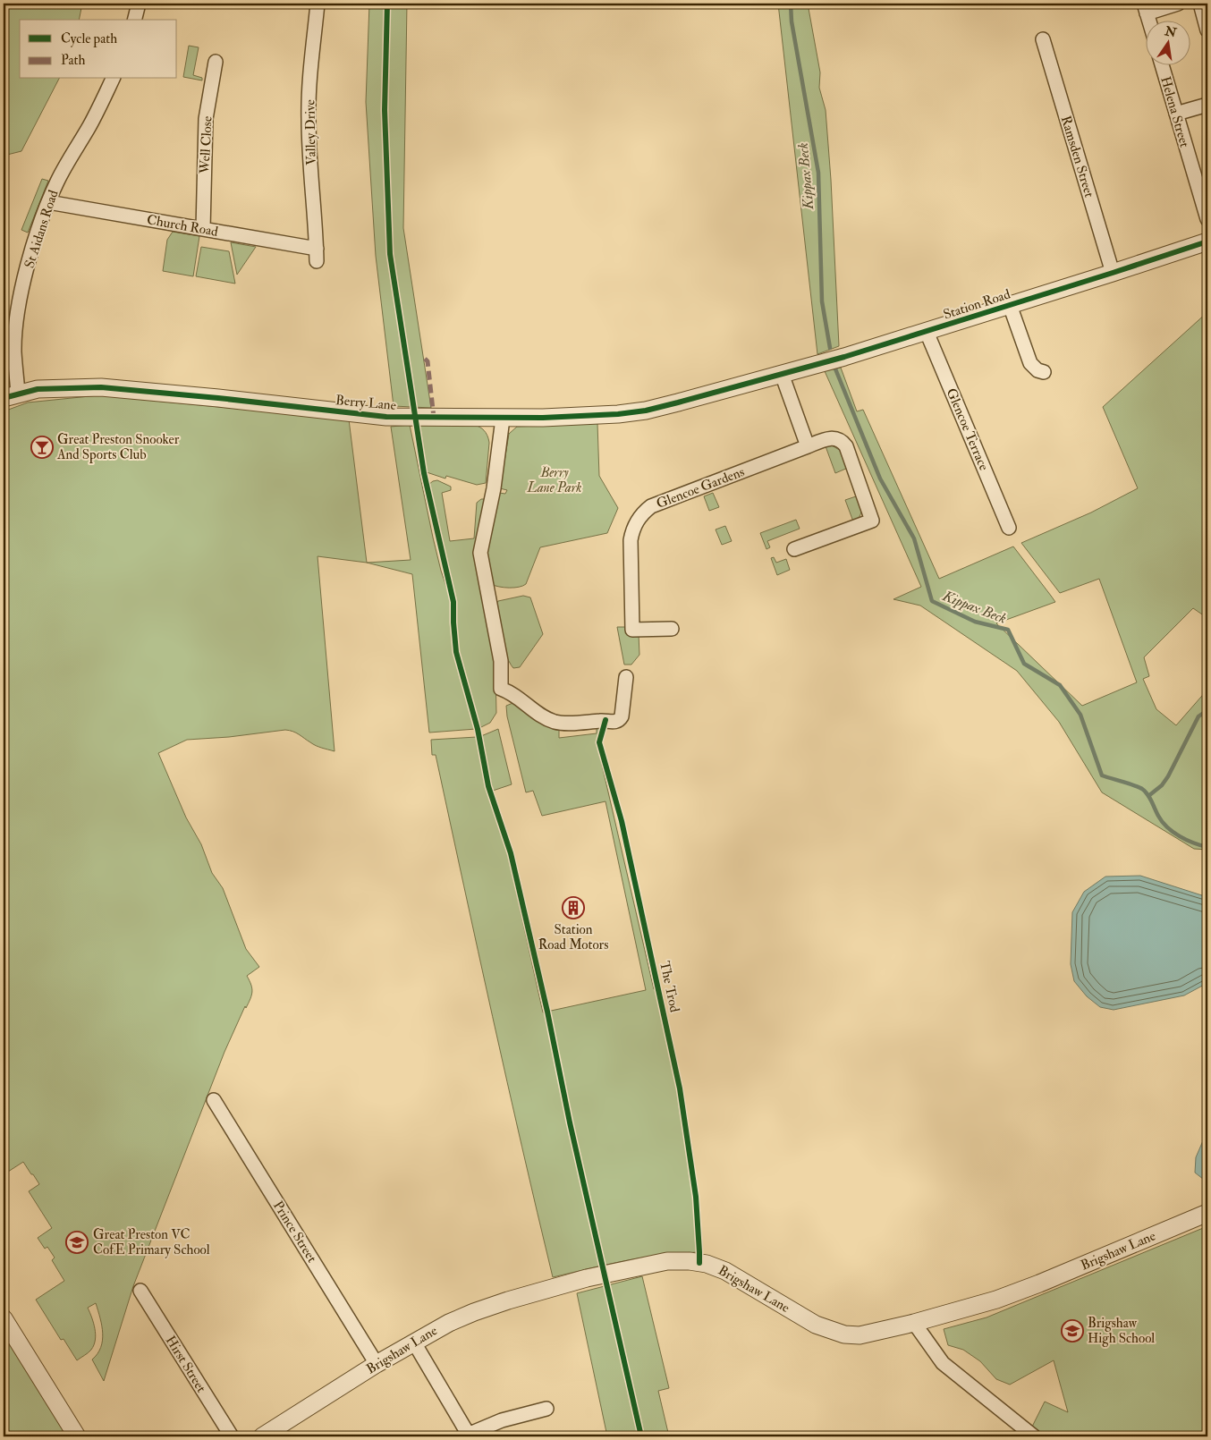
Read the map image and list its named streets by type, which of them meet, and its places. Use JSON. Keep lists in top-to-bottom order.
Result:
{
  "streets": {
    "street": [
      "Helena Street",
      "Valley Drive",
      "Well Close",
      "Ramsden Street",
      "Church Road",
      "St Aidans Road",
      "Station Road",
      "Berry Lane",
      "Glencoe Terrace",
      "Glencoe Gardens",
      "Prince Street",
      "Brigshaw Lane",
      "Hirst Street"
    ],
    "cycle path": ["The Trod"]
  },
  "crossings": [
    ["Valley Drive", "Church Road"],
    ["Well Close", "Church Road"],
    ["Ramsden Street", "Station Road"],
    ["Church Road", "St Aidans Road"],
    ["St Aidans Road", "Berry Lane"],
    ["Station Road", "Berry Lane"],
    ["Station Road", "Glencoe Terrace"],
    ["Prince Street", "Brigshaw Lane"]
  ],
  "water": ["Kippax Beck"],
  "parks": ["Berry Lane Park"],
  "places": {
    "bar": ["Great Preston Snooker And Sports Club"],
    "building": ["Station Road Motors"],
    "school or university": ["Great Preston VC CofE Primary School", "Brigshaw High School"]
  },
  "legend": ["Cycle path", "Path"],
  "north": "top"
}
